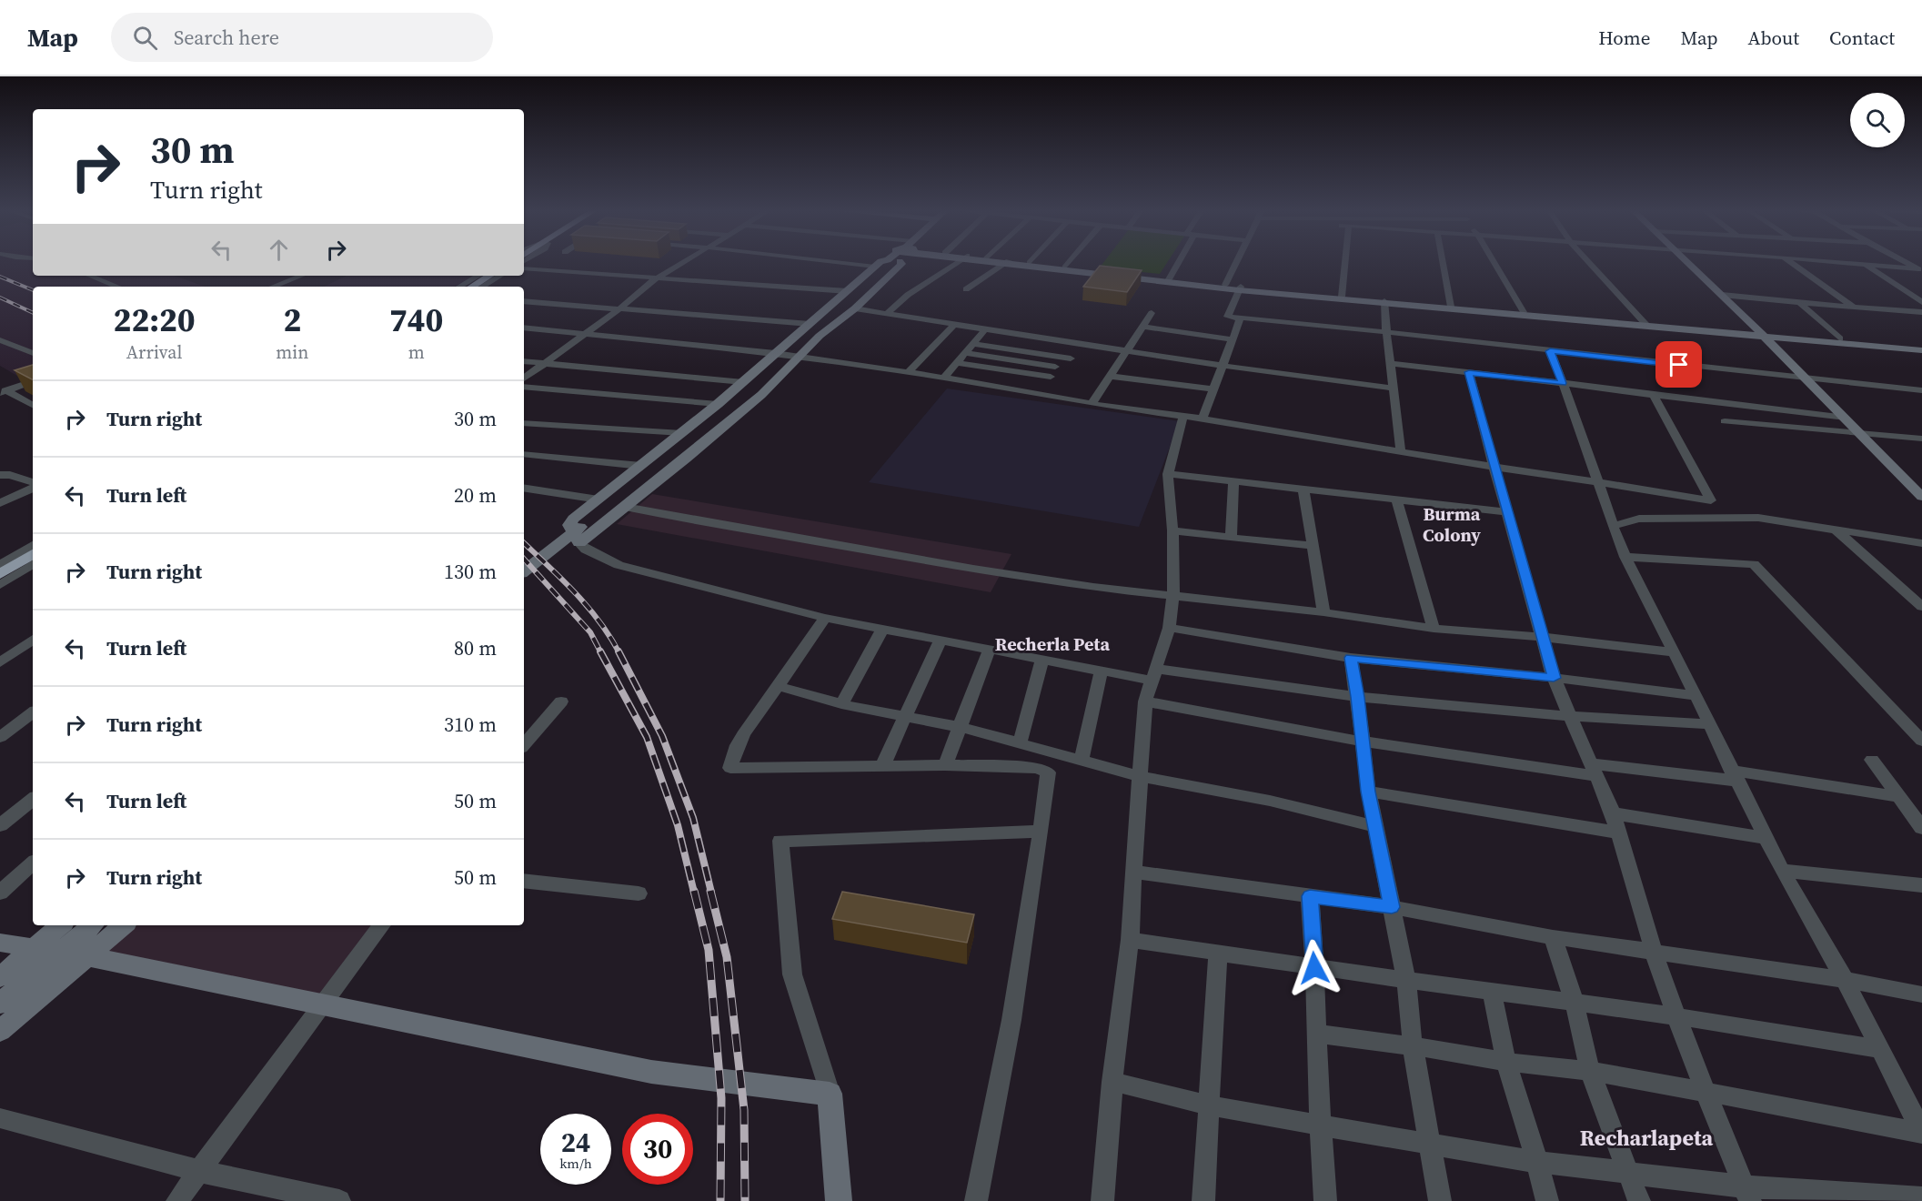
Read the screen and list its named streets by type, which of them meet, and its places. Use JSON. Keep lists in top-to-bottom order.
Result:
{
  "districts": ["Burma Colony", "Recherla Peta", "Recharlapeta"],
  "page": {
    "header": "Map",
    "search": "Search here",
    "nav": [
      "Home",
      "Map",
      "About",
      "Contact"
    ],
    "turn": ["30 m", "Turn right"],
    "eta": [
      "22:20",
      "Arrival",
      "2",
      "min",
      "740",
      "m"
    ],
    "list": [
      {
        "name": "Turn right",
        "value": "30 m"
      },
      {
        "name": "Turn left",
        "value": "20 m"
      },
      {
        "name": "Turn right",
        "value": "130 m"
      },
      {
        "name": "Turn left",
        "value": "80 m"
      },
      {
        "name": "Turn right",
        "value": "310 m"
      },
      {
        "name": "Turn left",
        "value": "50 m"
      },
      {
        "name": "Turn right",
        "value": "50 m"
      }
    ],
    "speed": "24 km/h",
    "limit": "30"
  }
}
